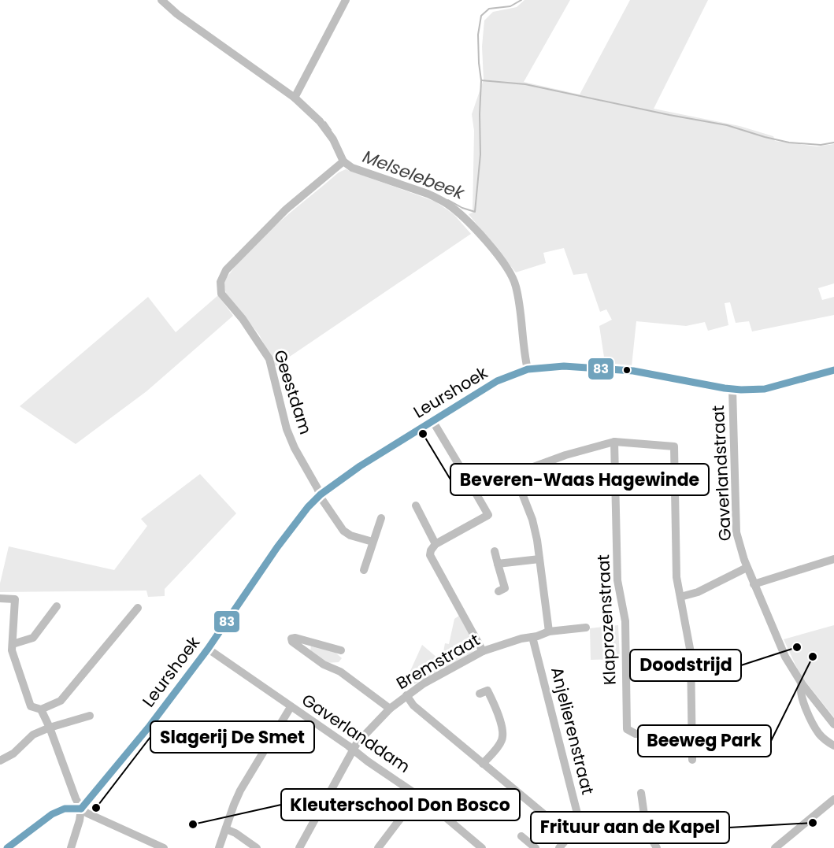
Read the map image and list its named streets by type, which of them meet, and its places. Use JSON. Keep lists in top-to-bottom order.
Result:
{
  "streets": {
    "street": [
      "Geestdam",
      "Leurshoek",
      "Gaverlandstraat",
      "Klaprozenstraat",
      "Bremstraat",
      "Anjelierenstraat",
      "Gaverlanddam"
    ]
  },
  "crossings": [
    ["Geestdam", "Leurshoek"],
    ["Leurshoek", "Gaverlandstraat"],
    ["Leurshoek", "Gaverlanddam"],
    ["Bremstraat", "Anjelierenstraat"],
    ["Bremstraat", "Gaverlanddam"]
  ],
  "water": ["Melselebeek"],
  "places": [
    "Beveren-Waas Hagewinde",
    "Doodstrijd",
    "Beeweg Park",
    "Slagerij De Smet",
    "Frituur aan de Kapel",
    "Kleuterschool Don Bosco"
  ],
  "lines": ["transit line 83"]
}
